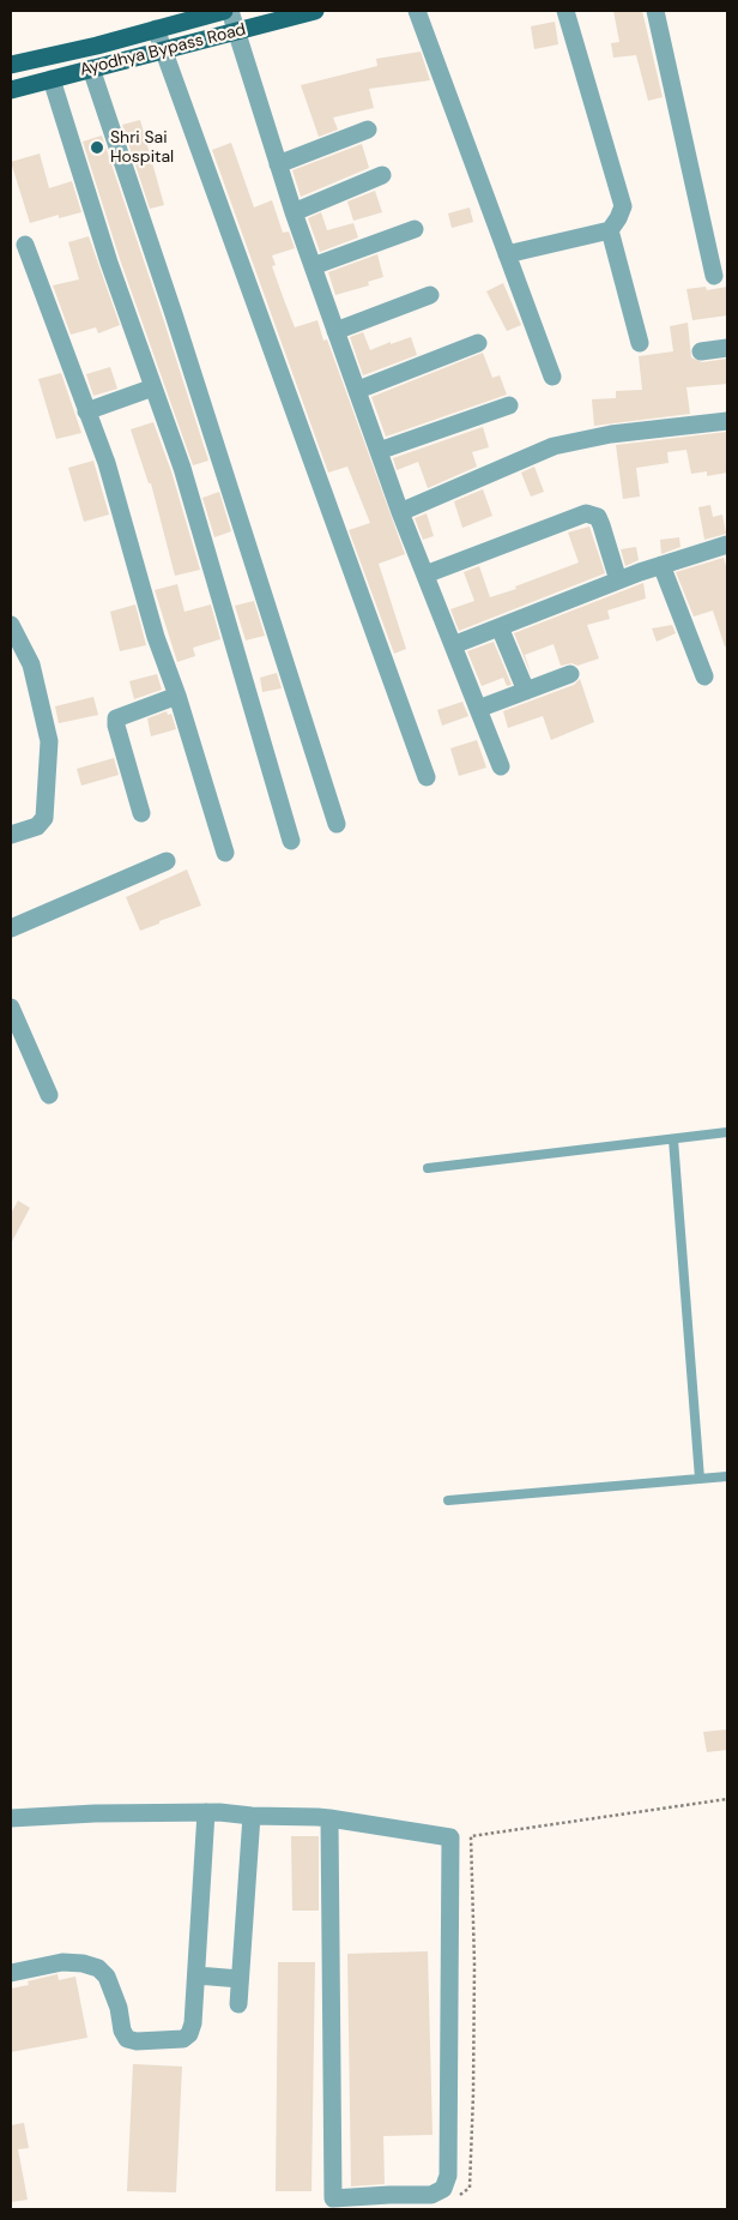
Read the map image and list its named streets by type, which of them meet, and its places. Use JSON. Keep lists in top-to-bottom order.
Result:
{
  "streets": {
    "main road": ["Ayodhya Bypass Road"]
  },
  "places": ["Shri Sai Hospital"]
}
